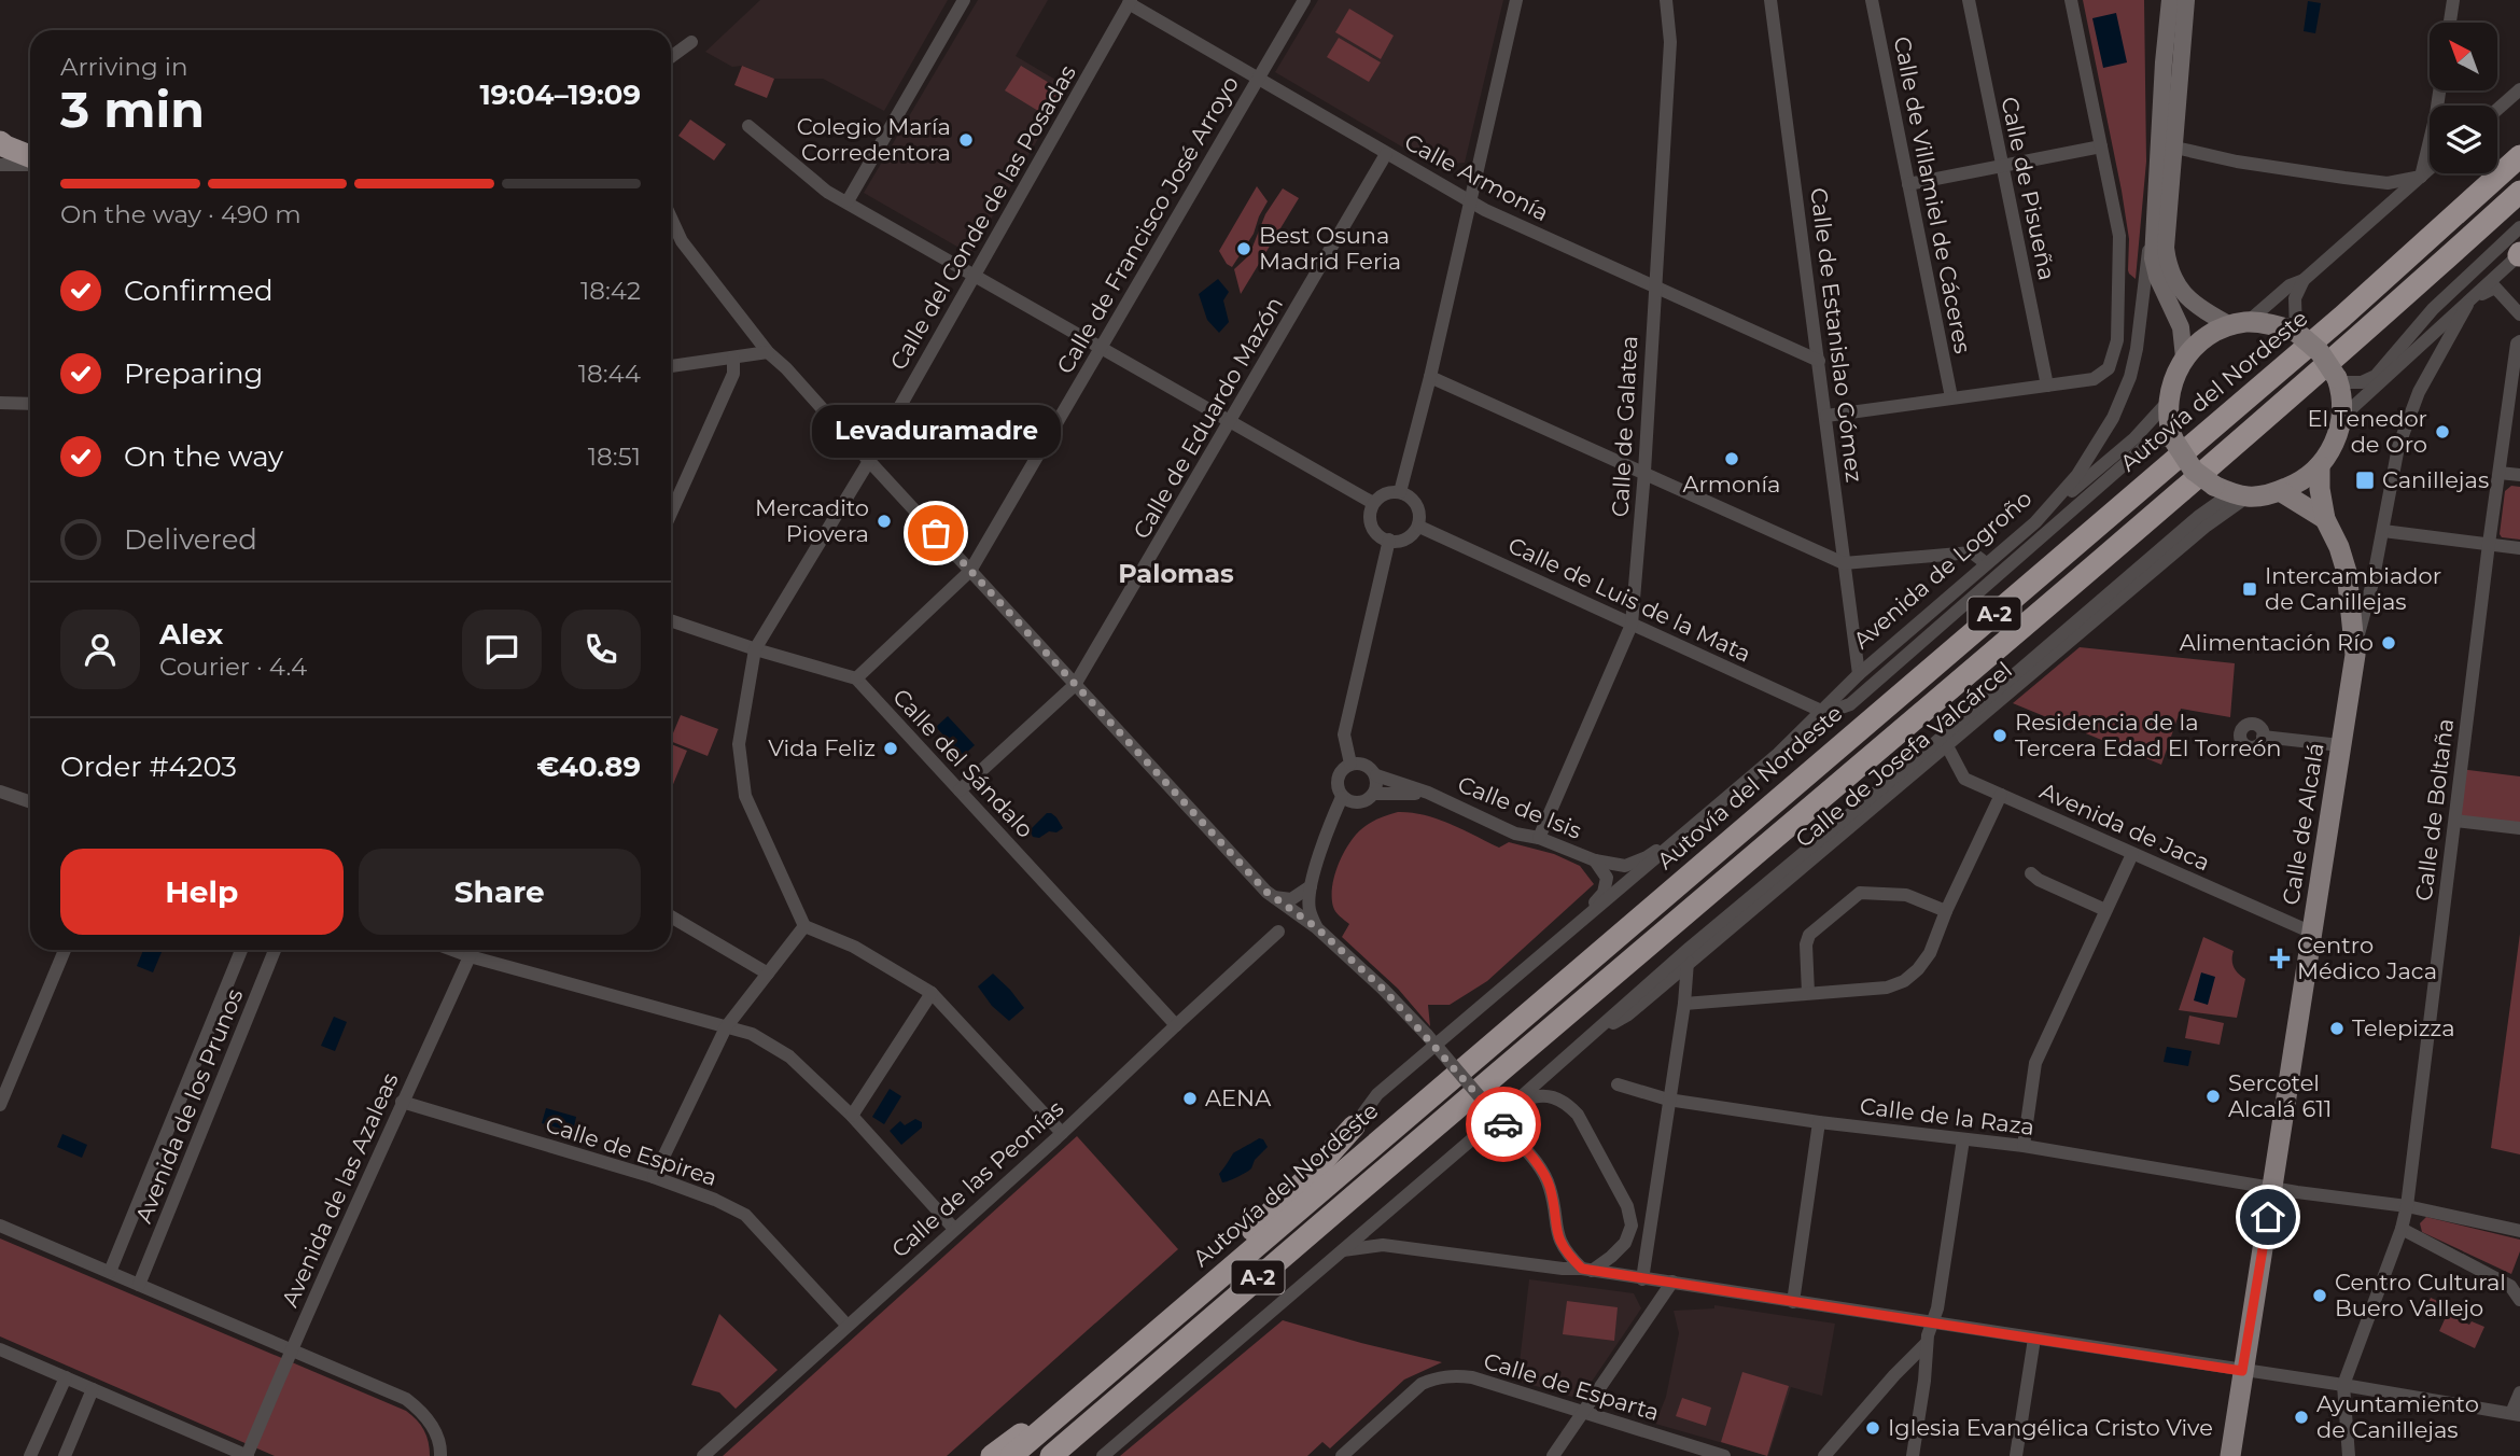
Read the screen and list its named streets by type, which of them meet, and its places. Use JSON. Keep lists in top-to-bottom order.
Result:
{
  "streets": {
    "highway": ["Autovía del Nordeste", "A-2"],
    "main road": ["Avenida de Logroño", "Calle de Alcalá"],
    "street": [
      "Calle Armonía",
      "Calle de Pisueña",
      "Calle de Villamiel de Cáceres",
      "Calle del Conde de las Posadas",
      "Calle de Francisco José Arroyo",
      "Calle de Estanislao Gómez",
      "Calle de Eduardo Mazón",
      "Calle de Galatea",
      "Calle de Luis de la Mata",
      "Calle de Josefa Valcárcel",
      "Calle del Sándalo",
      "Calle de Isis",
      "Calle de Boltaña",
      "Avenida de Jaca",
      "Avenida de los Prunos",
      "Calle de la Raza",
      "Calle de Espirea",
      "Calle de las Peonías",
      "Avenida de las Azaleas",
      "Calle de Esparta"
    ]
  },
  "crossings": [
    ["Calle Armonía", "Calle del Conde de las Posadas"],
    ["Calle Armonía", "Calle de Francisco José Arroyo"],
    ["Calle Armonía", "Calle de Estanislao Gómez"],
    ["Calle Armonía", "Calle de Eduardo Mazón"],
    ["Calle Armonía", "Calle de Galatea"],
    ["Calle de Francisco José Arroyo", "Calle del Sándalo"],
    ["Calle de Estanislao Gómez", "Avenida de Logroño"],
    ["Autovía del Nordeste", "A-2"],
    ["Calle de Eduardo Mazón", "Calle del Sándalo"],
    ["Calle de Galatea", "Calle de Luis de la Mata"],
    ["Calle de Galatea", "Calle de Isis"],
    ["Avenida de Logroño", "Calle de Luis de la Mata"],
    ["Avenida de Logroño", "A-2"],
    ["Avenida de Logroño", "Calle de Josefa Valcárcel"],
    ["Avenida de Logroño", "Calle de Isis"],
    ["Avenida de Logroño", "Calle de Alcalá"],
    ["Calle de Josefa Valcárcel", "Calle de Alcalá"],
    ["Calle de Josefa Valcárcel", "Avenida de Jaca"],
    ["Calle del Sándalo", "Calle de las Peonías"],
    ["Calle de Boltaña", "Calle de la Raza"],
    ["Calle de Alcalá", "Avenida de Jaca"],
    ["Calle de Alcalá", "Calle de la Raza"],
    ["Calle de Espirea", "Calle de las Peonías"],
    ["Calle de Espirea", "Avenida de las Azaleas"]
  ],
  "districts": ["Palomas"],
  "places": {
    "other": [
      "Colegio María Corredentora",
      "Best Osuna Madrid Feria",
      "El Tenedor de Oro",
      "Armonía",
      "Mercadito Piovera",
      "Levaduramadre",
      "Alimentación Río",
      "Residencia de la Tercera Edad El Torreón",
      "Vida Feliz",
      "Telepizza",
      "Sercotel Alcalá 611",
      "AENA",
      "Centro Cultural Buero Vallejo",
      "Ayuntamiento de Canillejas",
      "Iglesia Evangélica Cristo Vive"
    ],
    "transit": ["Canillejas", "Intercambiador de Canillejas"],
    "health": ["Centro Médico Jaca"]
  },
  "north": "top left",
  "page": {
    "heading": ["3 min", "Arriving in", "19:04–19:09"],
    "panel": [
      "Alex",
      "Courier · 4.4",
      "Order #4203",
      "€40.89"
    ],
    "bar": "On the way · 490 m",
    "list": [
      ["Confirmed", "18:42"],
      ["Preparing", "18:44"],
      ["On the way", "18:51"],
      "Delivered"
    ],
    "bubble": "Levaduramadre",
    "buttons": ["Help", "Share"]
  }
}
